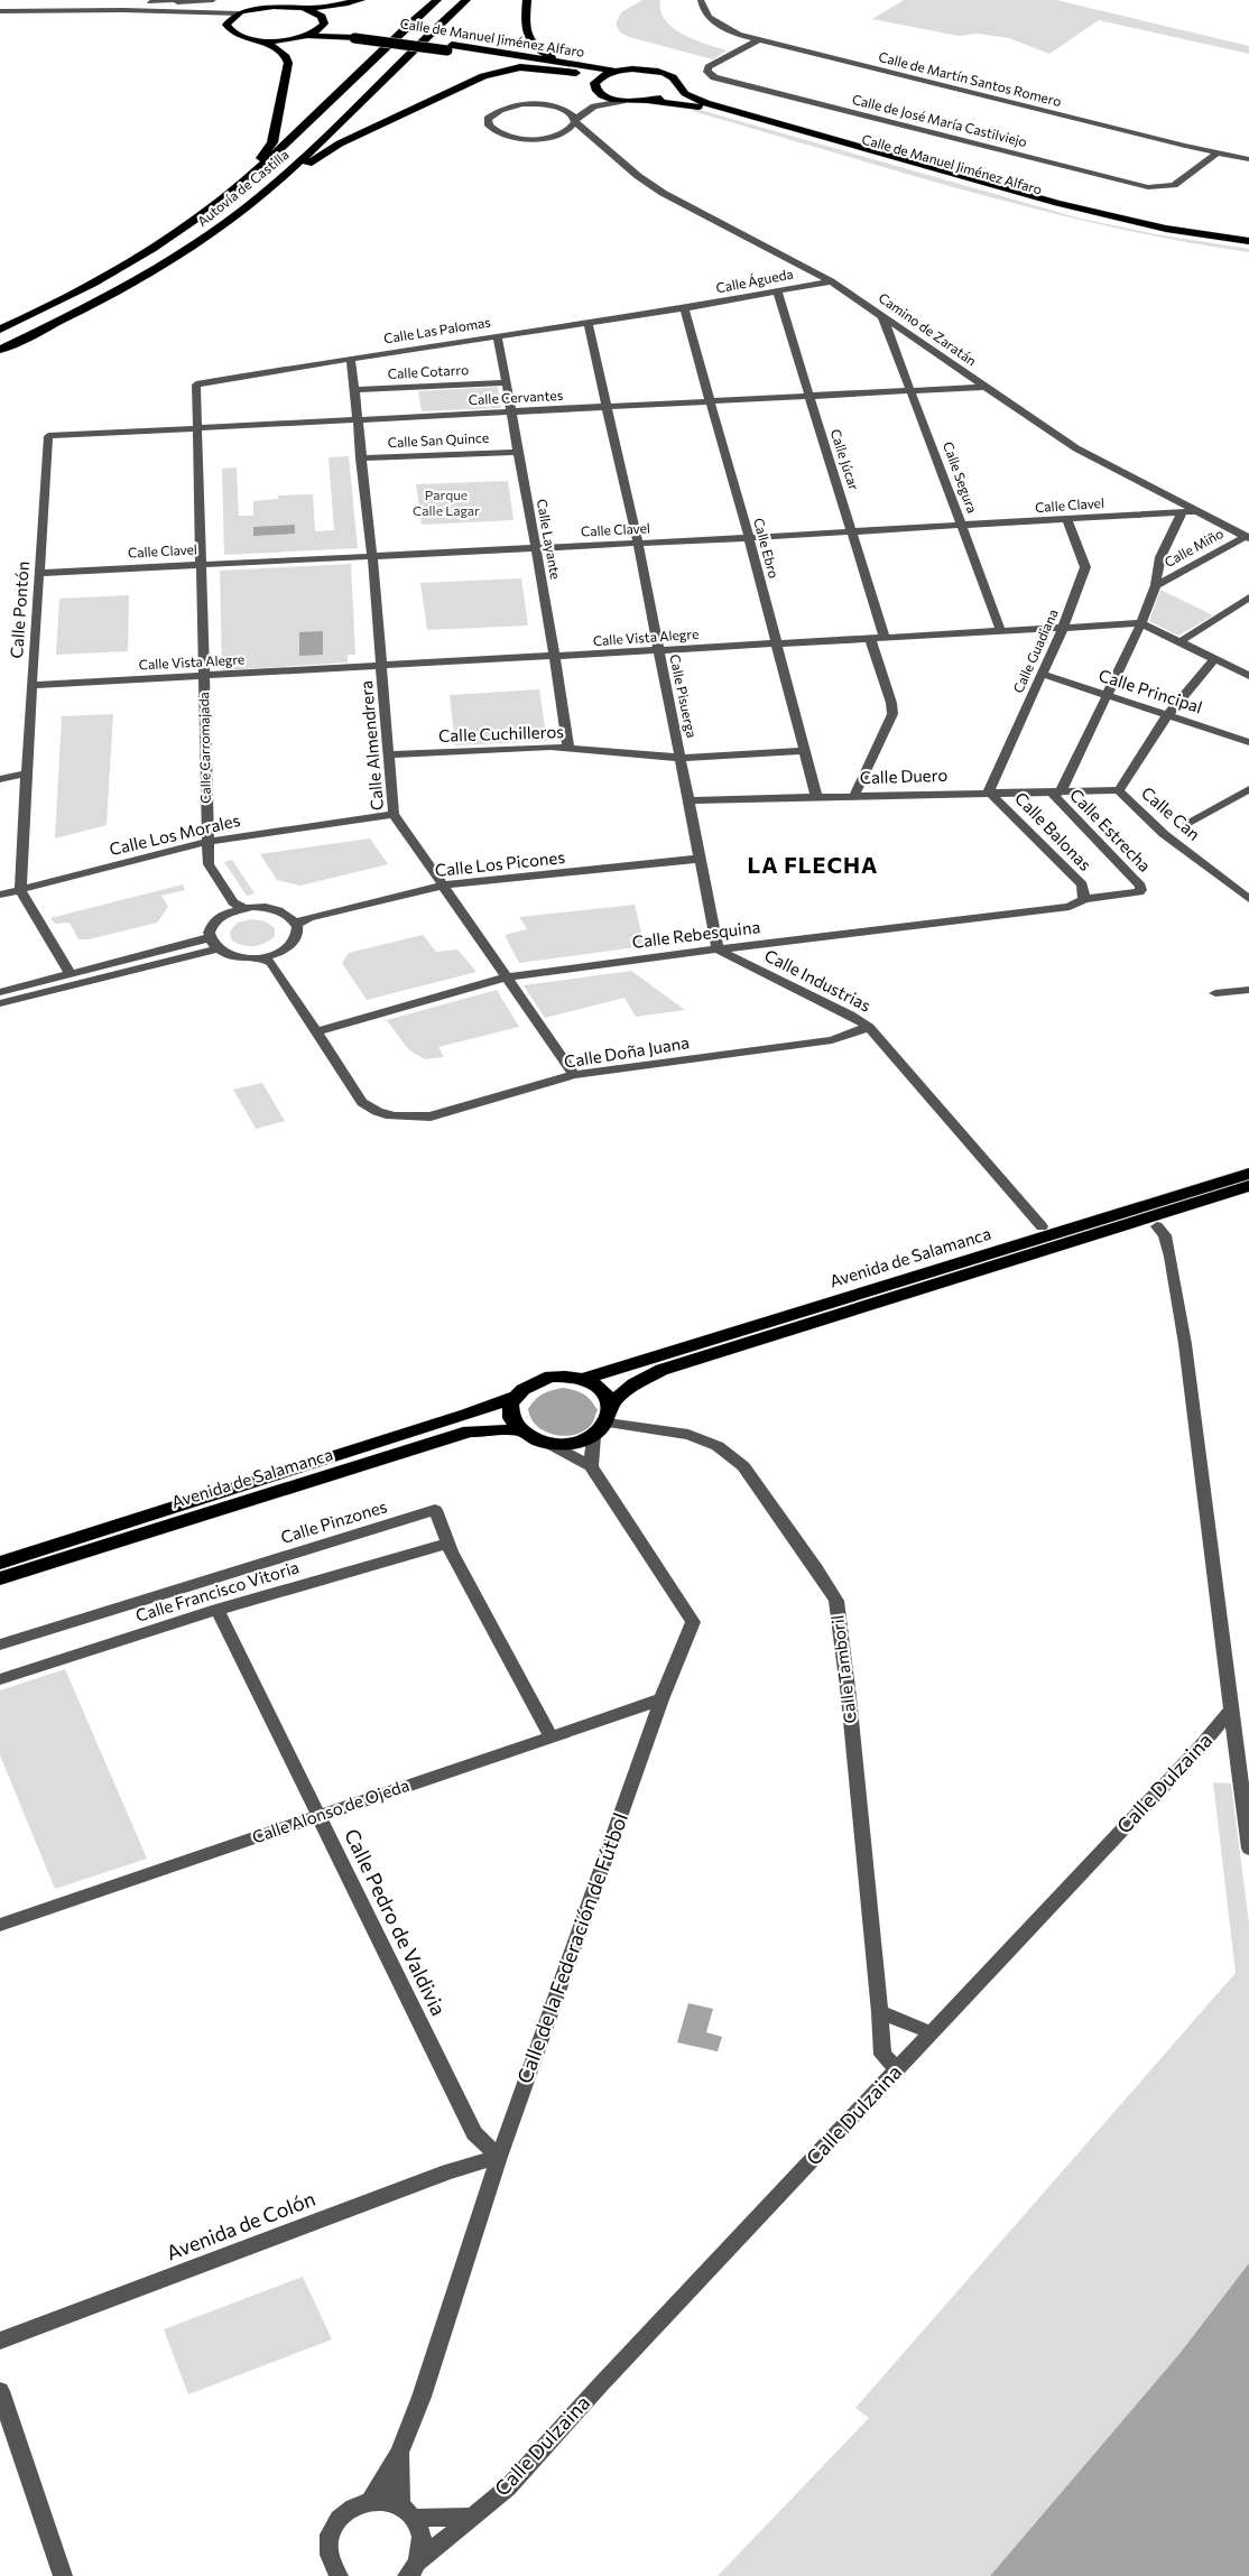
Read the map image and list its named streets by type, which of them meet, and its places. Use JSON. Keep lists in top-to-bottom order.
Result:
{
  "streets": {
    "highway": ["Calle de Manuel Jiménez Alfaro", "Autovía de Castilla", "Avenida de Salamanca"],
    "street": [
      "Calle de Martín Santos Romero",
      "Calle de José María Castilviejo",
      "Calle Águeda",
      "Camino de Zaratán",
      "Calle Las Palomas",
      "Calle Cotarro",
      "Calle Cervantes",
      "Calle San Quince",
      "Calle Júcar",
      "Calle Segura",
      "Calle Clavel",
      "Calle Layante",
      "Calle Ebro",
      "Calle Miño",
      "Calle Pontón",
      "Calle Vista Alegre",
      "Calle Guadiana",
      "Calle Principal",
      "Calle Pisuerga",
      "Calle Cuchilleros",
      "Calle Almendrera",
      "Calle Carromajada",
      "Calle Duero",
      "Calle Can",
      "Calle Estrecha",
      "Calle Balonas",
      "Calle Los Morales",
      "Calle Los Picones",
      "Calle Rebesquina",
      "Calle Industrias",
      "Calle Doña Juana",
      "Calle Pinzones",
      "Calle Francisco Vitoria",
      "Calle Tamboril",
      "Calle Dulzaina",
      "Calle Alonso de Ojeda",
      "Calle Pedro de Valdivia",
      "Calle de la Federación de Fútbol",
      "Avenida de Colón"
    ]
  },
  "crossings": [
    ["Calle de Martín Santos Romero", "Calle de José María Castilviejo"],
    ["Calle Águeda", "Camino de Zaratán"],
    ["Calle Águeda", "Calle Las Palomas"],
    ["Calle Águeda", "Calle Júcar"],
    ["Calle Águeda", "Calle Ebro"],
    ["Camino de Zaratán", "Calle Cervantes"],
    ["Camino de Zaratán", "Calle Segura"],
    ["Camino de Zaratán", "Calle Clavel"],
    ["Camino de Zaratán", "Calle Miño"],
    ["Calle Las Palomas", "Calle Layante"],
    ["Calle Las Palomas", "Calle Ebro"],
    ["Calle Las Palomas", "Calle Pisuerga"],
    ["Calle Las Palomas", "Calle Almendrera"],
    ["Calle Las Palomas", "Calle Carromajada"],
    ["Calle Cotarro", "Calle Layante"],
    ["Calle Cotarro", "Calle Almendrera"],
    ["Calle Cervantes", "Calle Júcar"],
    ["Calle Cervantes", "Calle Segura"],
    ["Calle Cervantes", "Calle Layante"],
    ["Calle Cervantes", "Calle Ebro"],
    ["Calle Cervantes", "Calle Pontón"],
    ["Calle Cervantes", "Calle Pisuerga"],
    ["Calle Cervantes", "Calle Almendrera"],
    ["Calle Cervantes", "Calle Carromajada"],
    ["Calle San Quince", "Calle Layante"],
    ["Calle San Quince", "Calle Almendrera"],
    ["Calle Júcar", "Calle Clavel"],
    ["Calle Júcar", "Calle Vista Alegre"],
    ["Calle Segura", "Calle Clavel"],
    ["Calle Segura", "Calle Vista Alegre"],
    ["Calle Clavel", "Calle Layante"],
    ["Calle Clavel", "Calle Ebro"],
    ["Calle Clavel", "Calle Pontón"],
    ["Calle Clavel", "Calle Guadiana"],
    ["Calle Clavel", "Calle Pisuerga"],
    ["Calle Clavel", "Calle Almendrera"],
    ["Calle Clavel", "Calle Carromajada"],
    ["Calle Clavel", "Calle Estrecha"],
    ["Calle Layante", "Calle Vista Alegre"],
    ["Calle Layante", "Calle Cuchilleros"],
    ["Calle Ebro", "Calle Vista Alegre"],
    ["Calle Ebro", "Calle Pisuerga"],
    ["Calle Ebro", "Calle Duero"],
    ["Calle Miño", "Calle Estrecha"],
    ["Calle Pontón", "Calle Vista Alegre"],
    ["Calle Pontón", "Calle Los Morales"],
    ["Calle Vista Alegre", "Calle Guadiana"],
    ["Calle Vista Alegre", "Calle Pisuerga"],
    ["Calle Vista Alegre", "Calle Almendrera"],
    ["Calle Vista Alegre", "Calle Carromajada"],
    ["Calle Vista Alegre", "Calle Can"],
    ["Calle Vista Alegre", "Calle Estrecha"],
    ["Calle Guadiana", "Calle Principal"],
    ["Calle Guadiana", "Calle Duero"],
    ["Calle Guadiana", "Calle Balonas"],
    ["Calle Principal", "Calle Can"],
    ["Calle Principal", "Calle Estrecha"],
    ["Calle Pisuerga", "Calle Cuchilleros"],
    ["Calle Cuchilleros", "Calle Almendrera"],
    ["Calle Almendrera", "Calle Los Morales"],
    ["Calle Almendrera", "Calle Los Picones"],
    ["Calle Almendrera", "Calle Rebesquina"],
    ["Calle Almendrera", "Calle Doña Juana"],
    ["Calle Carromajada", "Calle Los Morales"],
    ["Calle Carromajada", "Calle Los Picones"],
    ["Calle Duero", "Calle Can"],
    ["Calle Duero", "Calle Estrecha"],
    ["Calle Duero", "Calle Balonas"],
    ["Calle Estrecha", "Calle Balonas"],
    ["Calle Estrecha", "Calle Rebesquina"],
    ["Calle Balonas", "Calle Rebesquina"],
    ["Calle Rebesquina", "Calle Industrias"],
    ["Calle Rebesquina", "Calle Doña Juana"],
    ["Calle Industrias", "Calle Doña Juana"],
    ["Avenida de Salamanca", "Calle Tamboril"],
    ["Avenida de Salamanca", "Calle de la Federación de Fútbol"],
    ["Calle Pinzones", "Calle Francisco Vitoria"],
    ["Calle Pinzones", "Calle Alonso de Ojeda"],
    ["Calle Francisco Vitoria", "Calle Pedro de Valdivia"],
    ["Calle Tamboril", "Calle Dulzaina"],
    ["Calle Tamboril", "Calle de la Federación de Fútbol"],
    ["Calle Dulzaina", "Calle de la Federación de Fútbol"],
    ["Calle Alonso de Ojeda", "Calle Pedro de Valdivia"],
    ["Calle Alonso de Ojeda", "Calle de la Federación de Fútbol"],
    ["Calle Pedro de Valdivia", "Calle de la Federación de Fútbol"],
    ["Calle Pedro de Valdivia", "Avenida de Colón"],
    ["Calle de la Federación de Fútbol", "Avenida de Colón"]
  ],
  "districts": ["LA FLECHA"],
  "parks": ["Parque Calle Lagar"]
}
